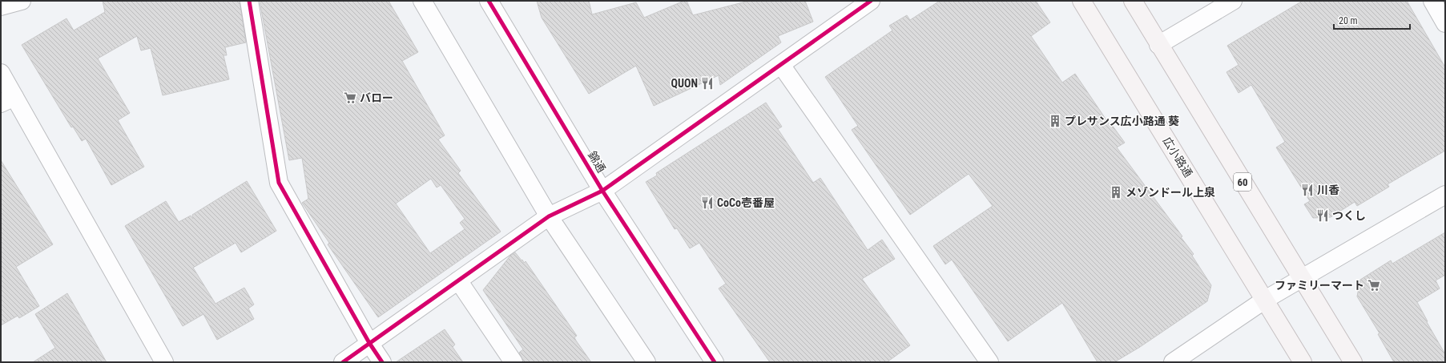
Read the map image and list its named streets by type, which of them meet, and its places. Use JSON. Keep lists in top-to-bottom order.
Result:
{
  "streets": {
    "main road": ["広小路通", "60"],
    "street": ["錦通"]
  },
  "places": {
    "restaurant": [
      "QUON",
      "川香",
      "CoCo壱番屋",
      "つくし"
    ],
    "supermarket": ["バロー", "ファミリーマート"],
    "building": ["プレサンス広小路通 葵", "メゾンドール上泉"]
  },
  "scale_bar": "20 m"
}
